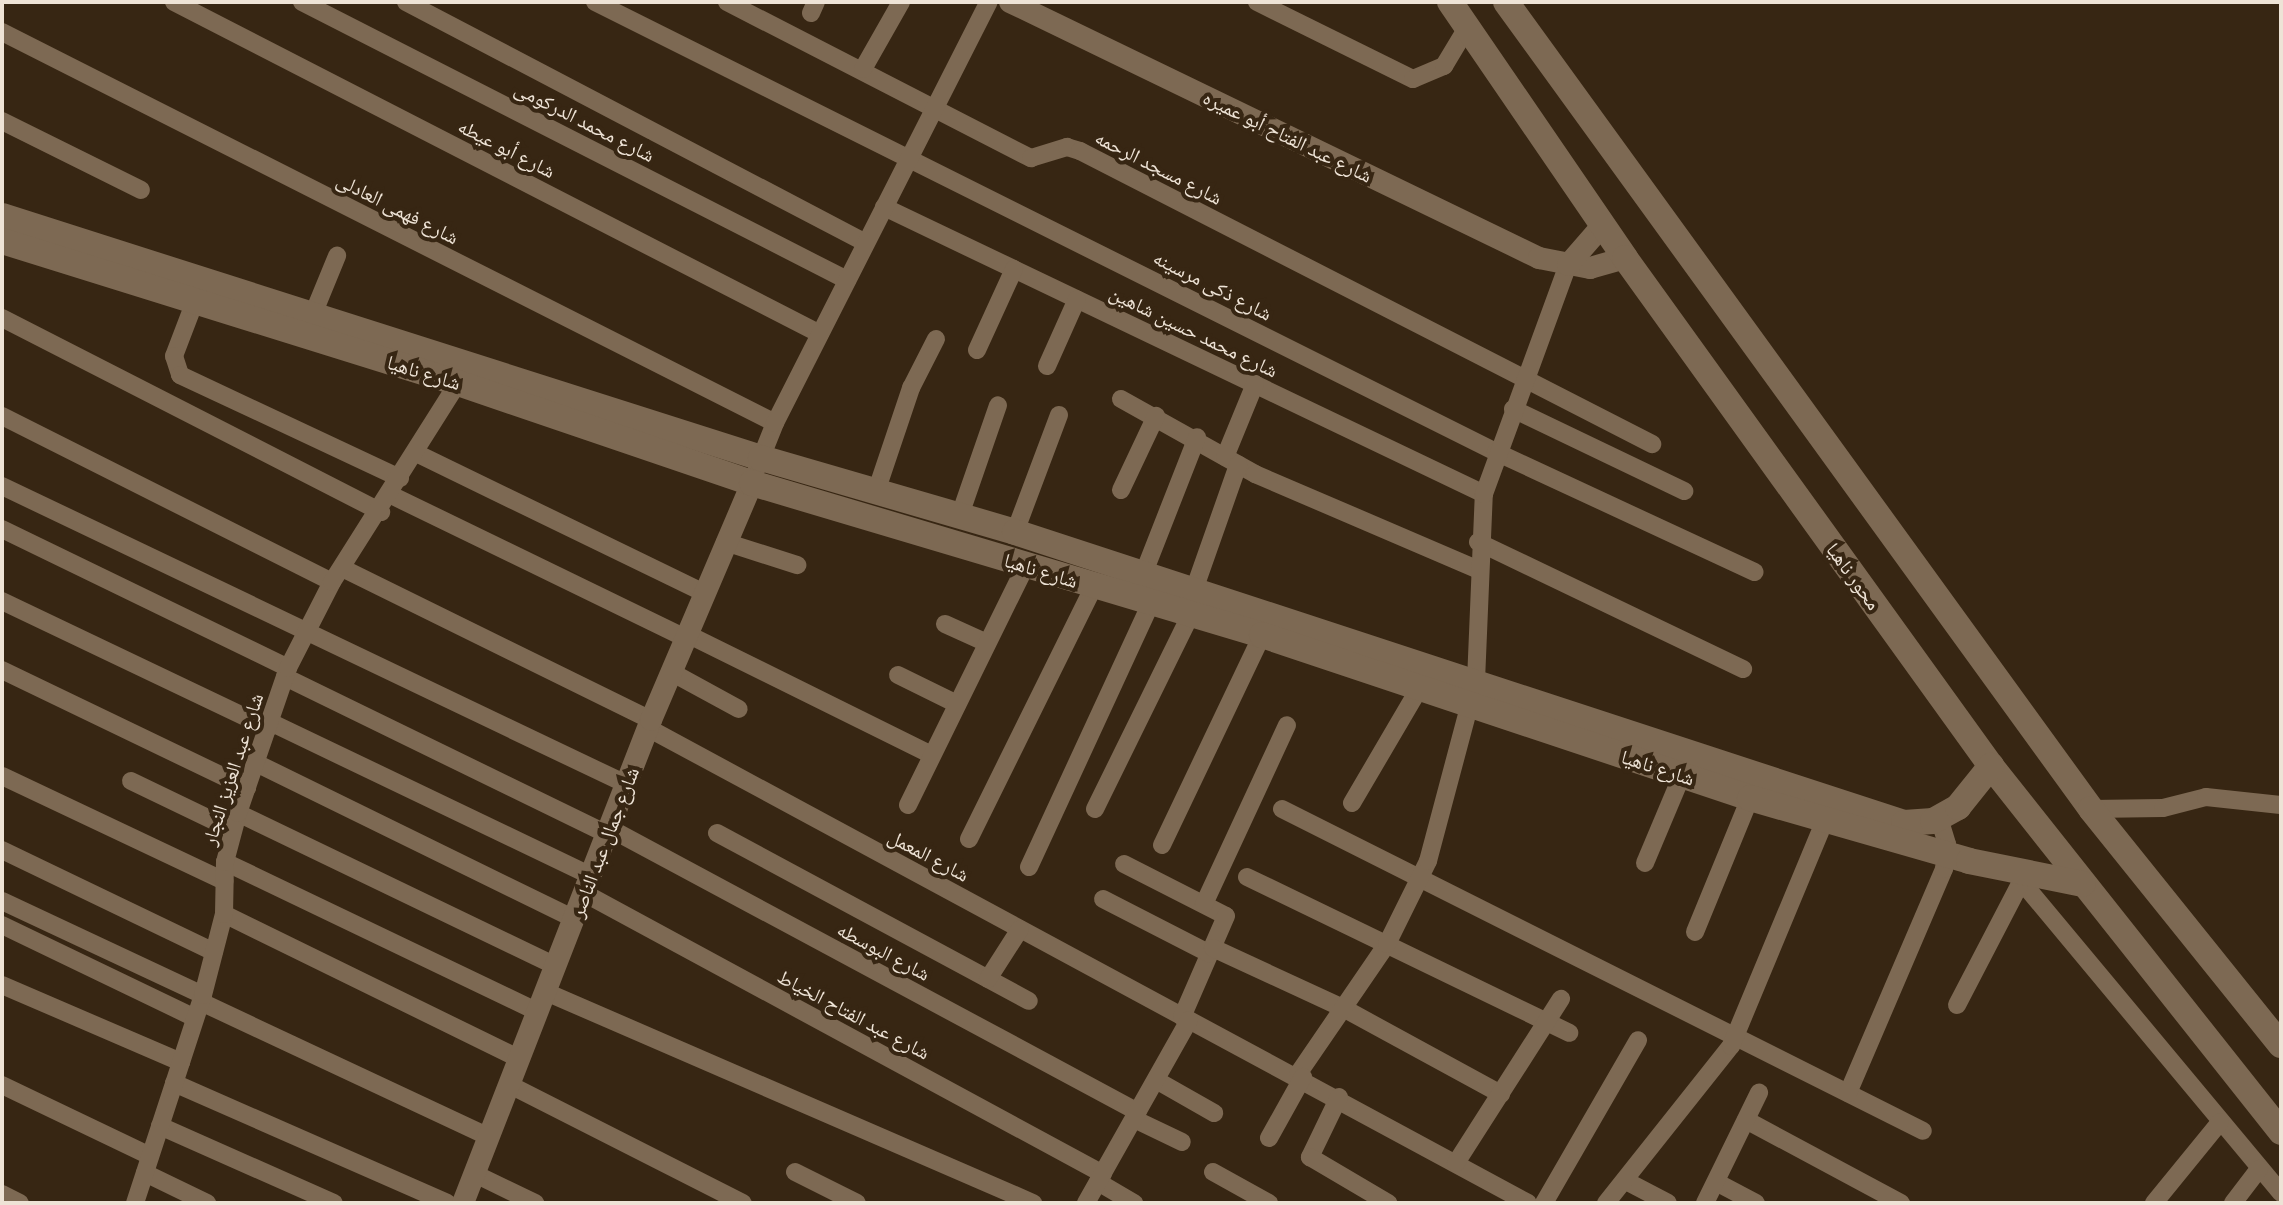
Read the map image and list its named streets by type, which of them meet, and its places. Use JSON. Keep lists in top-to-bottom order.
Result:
{
  "streets": {
    "main road": ["شارع ناهيا", "محور ناهيا"],
    "street": [
      "شارع محمد الدركومى",
      "شارع عبد الفتاح أبو عميره",
      "شارع أبو عيطه",
      "شارع مسجد الرحمه",
      "شارع فهمى العادلى",
      "شارع ذكى مرسينه",
      "شارع محمد حسين شاهين",
      "شارع عبد العزيز النجار",
      "شارع جمال عبد الناصر",
      "شارع المعمل",
      "شارع البوسطه",
      "شارع عبد الفتاح الخياط"
    ]
  },
  "crossings": [
    ["شارع عبد الفتاح أبو عميره", "محور ناهيا"],
    ["شارع ناهيا", "محور ناهيا"],
    ["شارع ناهيا", "شارع عبد العزيز النجار"],
    ["شارع ناهيا", "شارع جمال عبد الناصر"],
    ["شارع عبد العزيز النجار", "شارع المعمل"],
    ["شارع عبد العزيز النجار", "شارع البوسطه"],
    ["شارع عبد العزيز النجار", "شارع عبد الفتاح الخياط"],
    ["شارع جمال عبد الناصر", "شارع المعمل"],
    ["شارع جمال عبد الناصر", "شارع البوسطه"],
    ["شارع جمال عبد الناصر", "شارع عبد الفتاح الخياط"]
  ]
}
